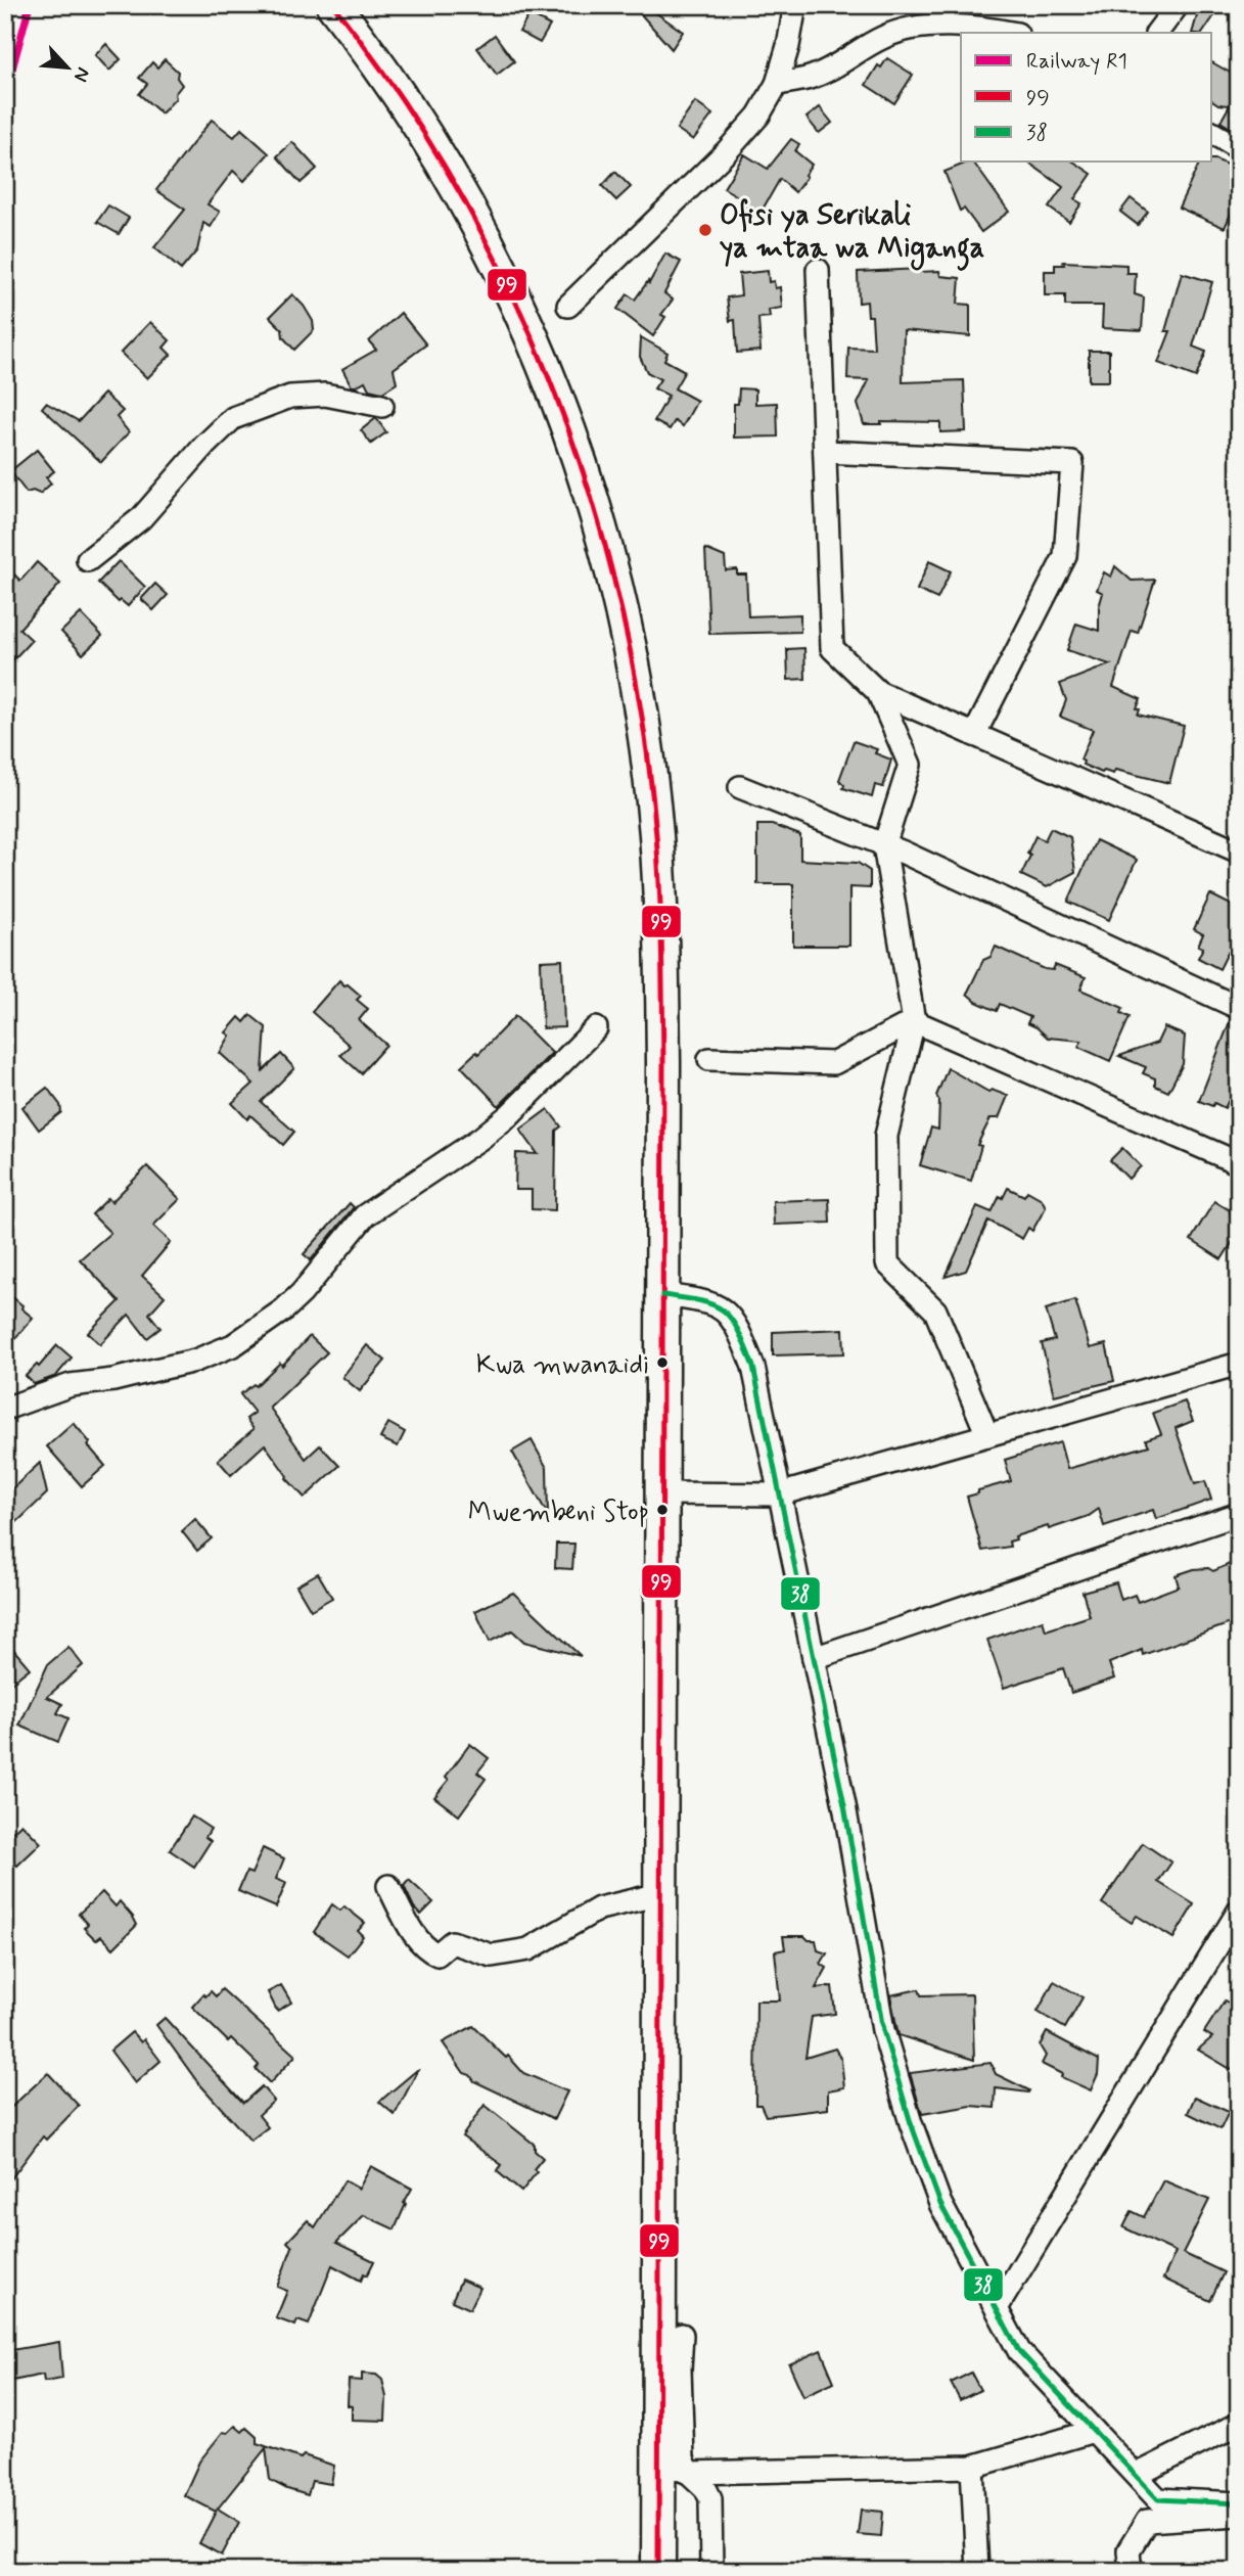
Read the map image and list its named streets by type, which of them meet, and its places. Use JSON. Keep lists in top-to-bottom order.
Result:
{
  "places": ["Ofisi ya Serikali ya mtaa wa Miganga", "Kwa mwanaidi", "Mwembeni Stop"],
  "lines": ["rail line R1", "transit line 99", "transit line 38"],
  "legend": ["Railway R1", "99", "38"],
  "north": "bottom right"
}
